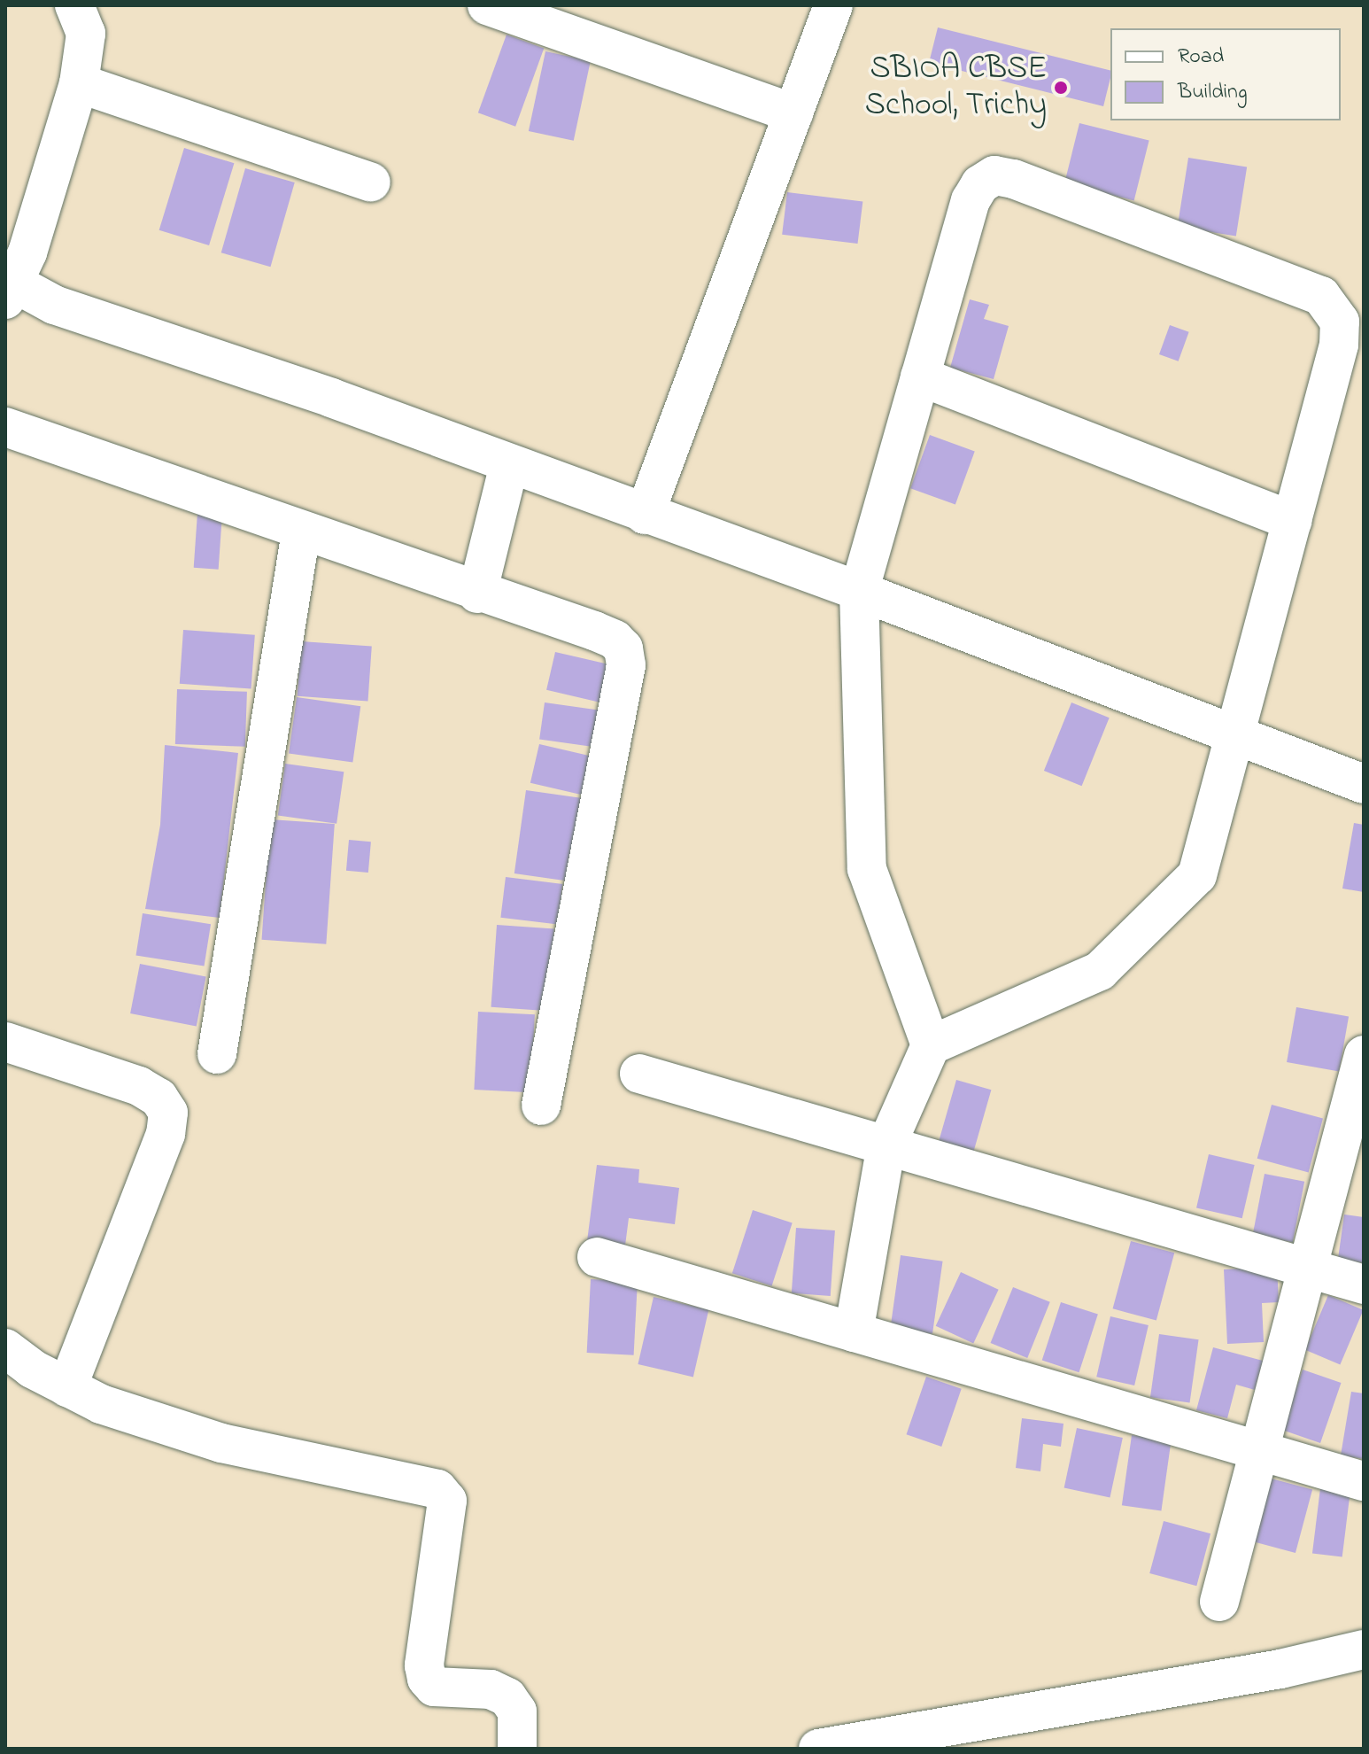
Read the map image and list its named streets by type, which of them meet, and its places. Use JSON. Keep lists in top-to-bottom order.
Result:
{
  "places": ["SBIOA CBSE School, Trichy"],
  "legend": ["Road", "Building"]
}
